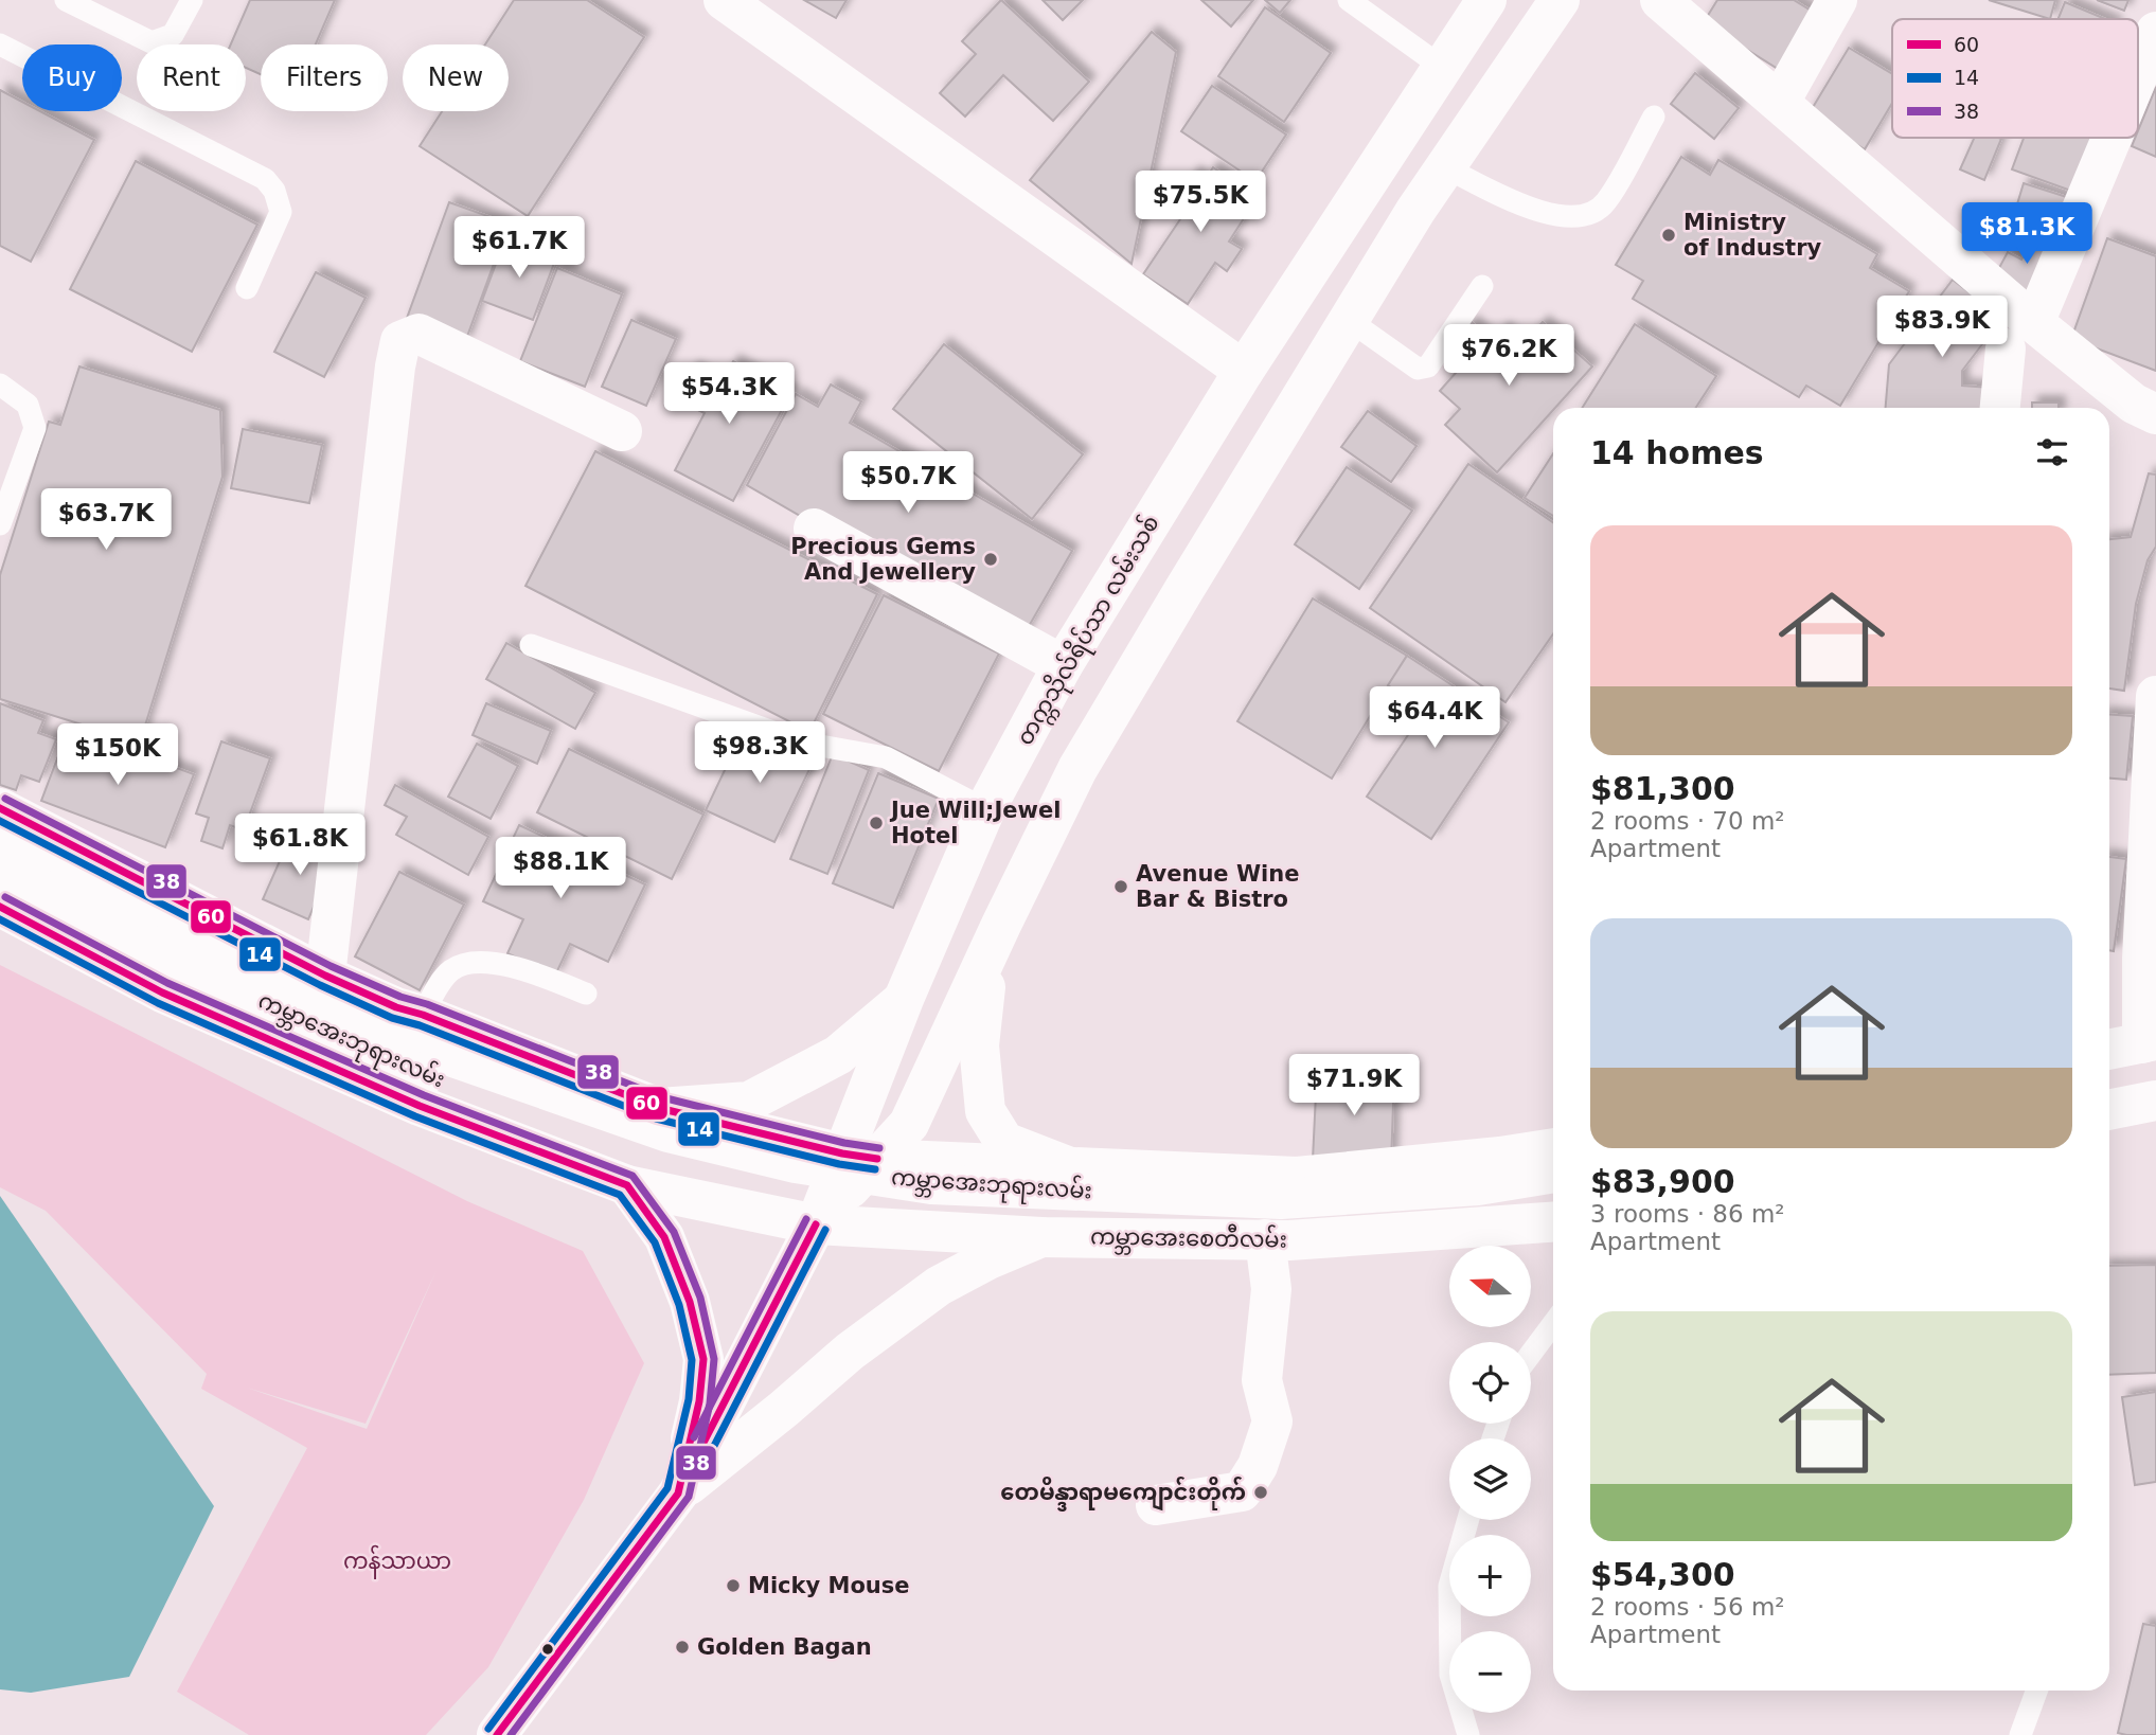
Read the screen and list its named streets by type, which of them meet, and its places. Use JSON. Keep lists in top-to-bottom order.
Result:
{
  "streets": {
    "main road": ["တက္ကသိုလ်ရိပ်သာ လမ်းသစ်", "ကမ္ဘာအေးဘုရားလမ်း", "ကမ္ဘာအေးစေတီလမ်း"]
  },
  "crossings": [
    ["တက္ကသိုလ်ရိပ်သာ လမ်းသစ်", "ကမ္ဘာအေးစေတီလမ်း"]
  ],
  "parks": ["ကန်သာယာ"],
  "places": [
    "Ministry of Industry",
    "Precious Gems And Jewellery",
    "Jue Will;Jewel Hotel",
    "Avenue Wine Bar & Bistro",
    "တေမိန္ဒာရာမကျောင်းတိုက်",
    "Micky Mouse",
    "Golden Bagan"
  ],
  "lines": ["transit line 38", "transit line 60", "transit line 14"],
  "legend": ["60", "14", "38"],
  "north": "left",
  "page": {
    "chip": [
      "Buy",
      "Rent",
      "Filters",
      "New"
    ],
    "price": [
      "$75.5K",
      "$81.3K",
      "$61.7K",
      "$83.9K",
      "$76.2K",
      "$54.3K",
      "$50.7K",
      "$63.7K",
      "$64.4K",
      "$98.3K",
      "$150K",
      "$61.8K",
      "$88.1K",
      "$71.9K"
    ],
    "heading": "14 homes",
    "list": [
      {
        "name": "$81,300",
        "note": "2 rooms · 70 m² · Apartment"
      },
      {
        "name": "$83,900",
        "note": "3 rooms · 86 m² · Apartment"
      },
      {
        "name": "$54,300",
        "note": "2 rooms · 56 m² · Apartment"
      }
    ],
    "map_buttons": ["+", "−"]
  }
}
